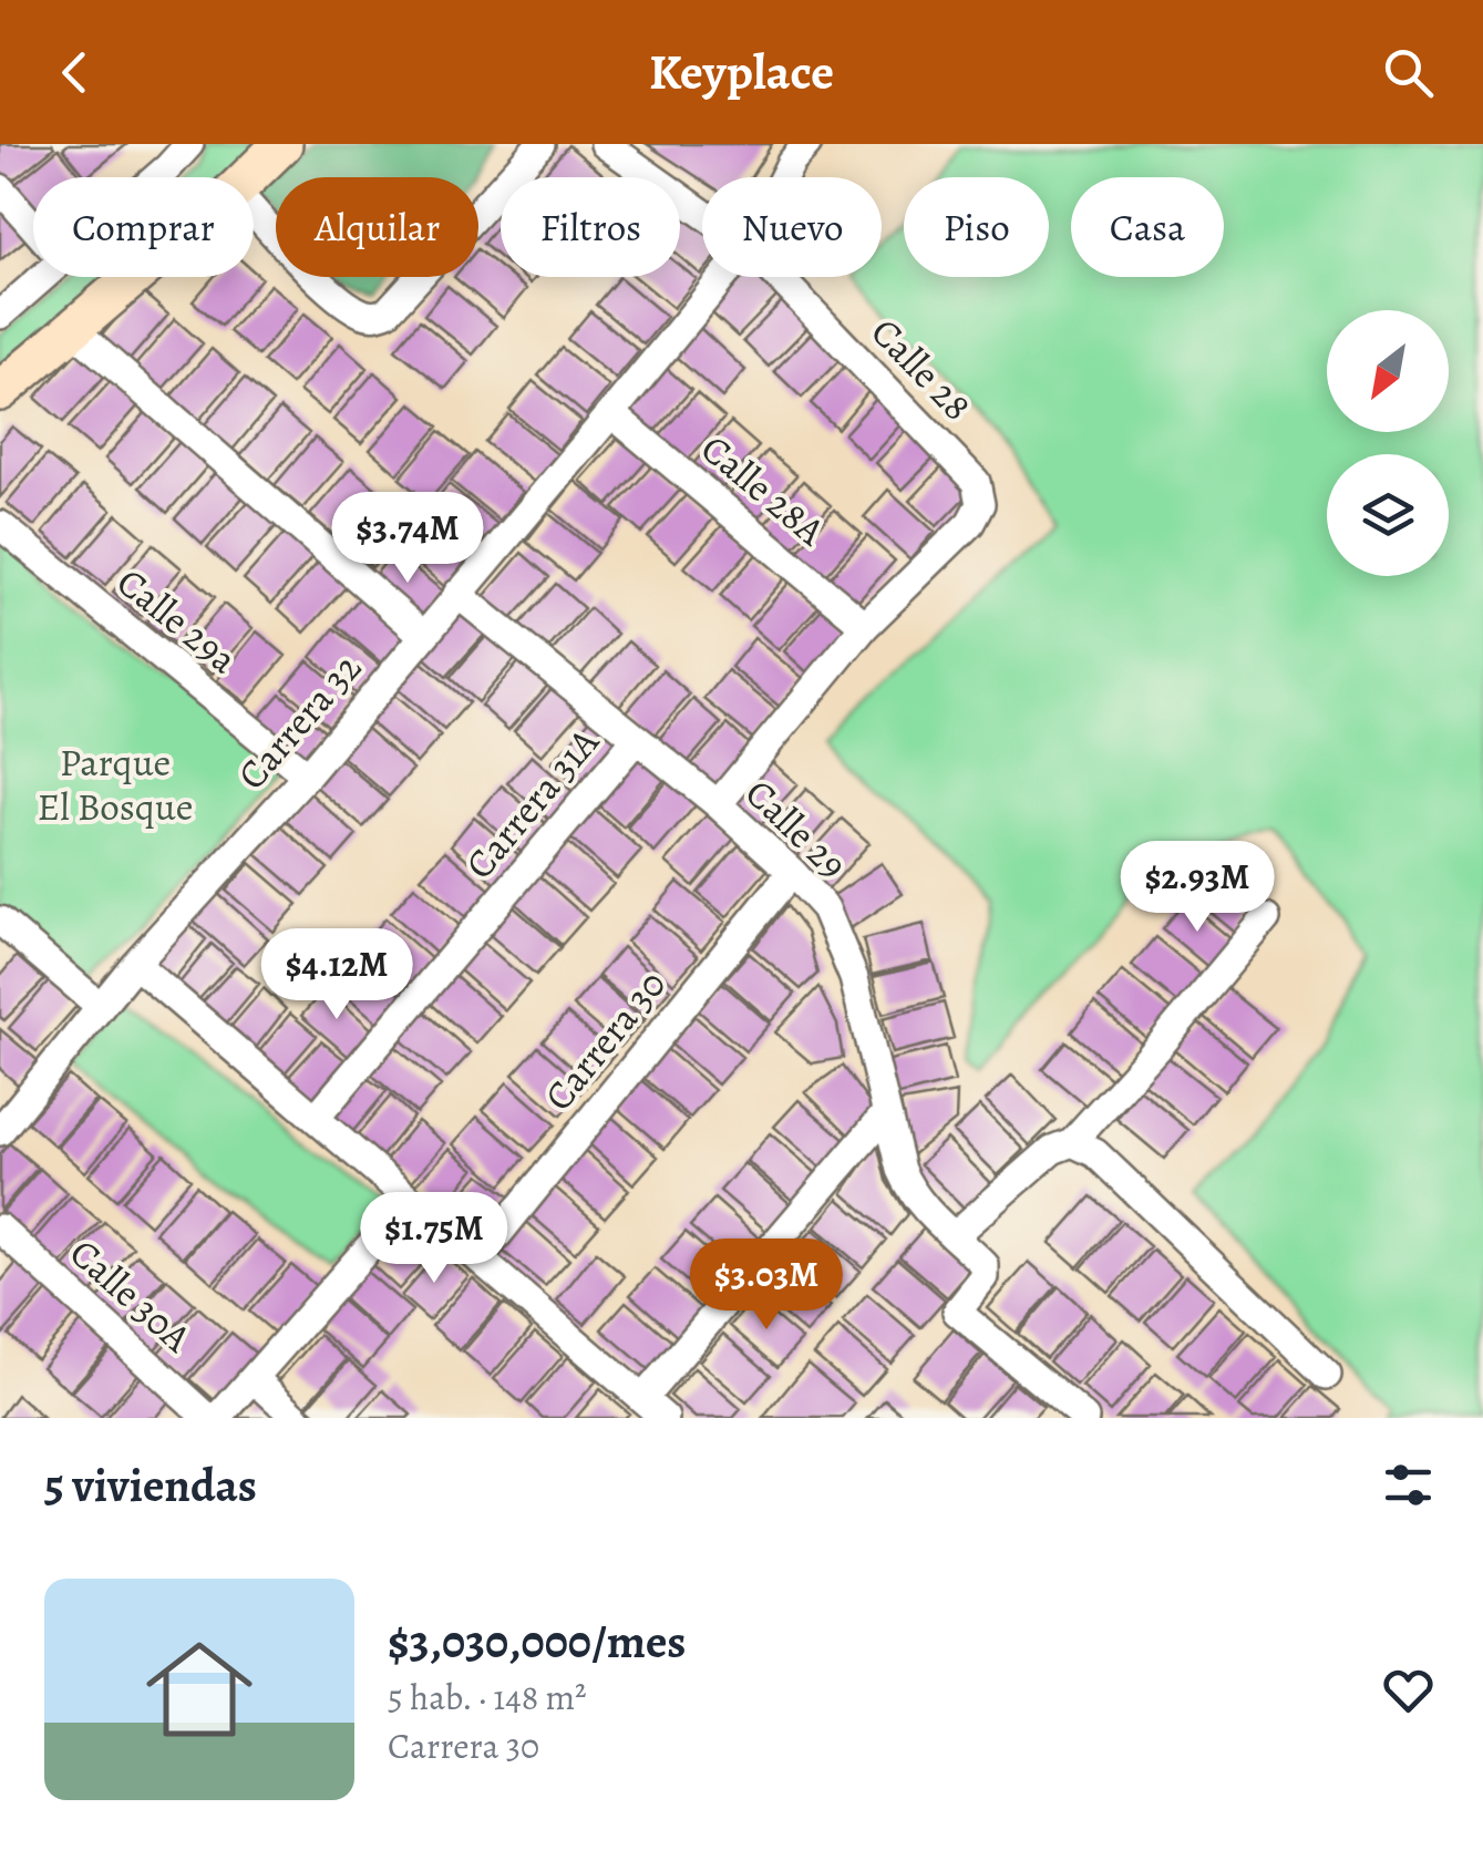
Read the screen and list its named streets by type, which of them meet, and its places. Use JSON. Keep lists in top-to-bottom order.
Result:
{
  "streets": {
    "street": [
      "Calle 28",
      "Calle 28A",
      "Calle 29a",
      "Carrera 32",
      "Carrera 31A",
      "Calle 29",
      "Carrera 30",
      "Calle 30A"
    ]
  },
  "crossings": [
    ["Calle 28", "Calle 28A"],
    ["Calle 28A", "Carrera 32"],
    ["Calle 29a", "Carrera 32"],
    ["Carrera 32", "Calle 29"],
    ["Carrera 31A", "Calle 29"],
    ["Calle 29", "Carrera 30"]
  ],
  "parks": ["Parque El Bosque"],
  "north": "bottom left",
  "page": {
    "header": "Keyplace",
    "chip": [
      "Comprar",
      "Alquilar",
      "Filtros",
      "Nuevo",
      "Piso",
      "Casa"
    ],
    "price": [
      "$3.74M",
      "$2.93M",
      "$4.12M",
      "$1.75M",
      "$3.03M"
    ],
    "heading": "5 viviendas",
    "list": [
      {
        "name": "$3,030,000/mes",
        "note": "5 hab. · 148 m² · Carrera 30"
      }
    ]
  }
}
